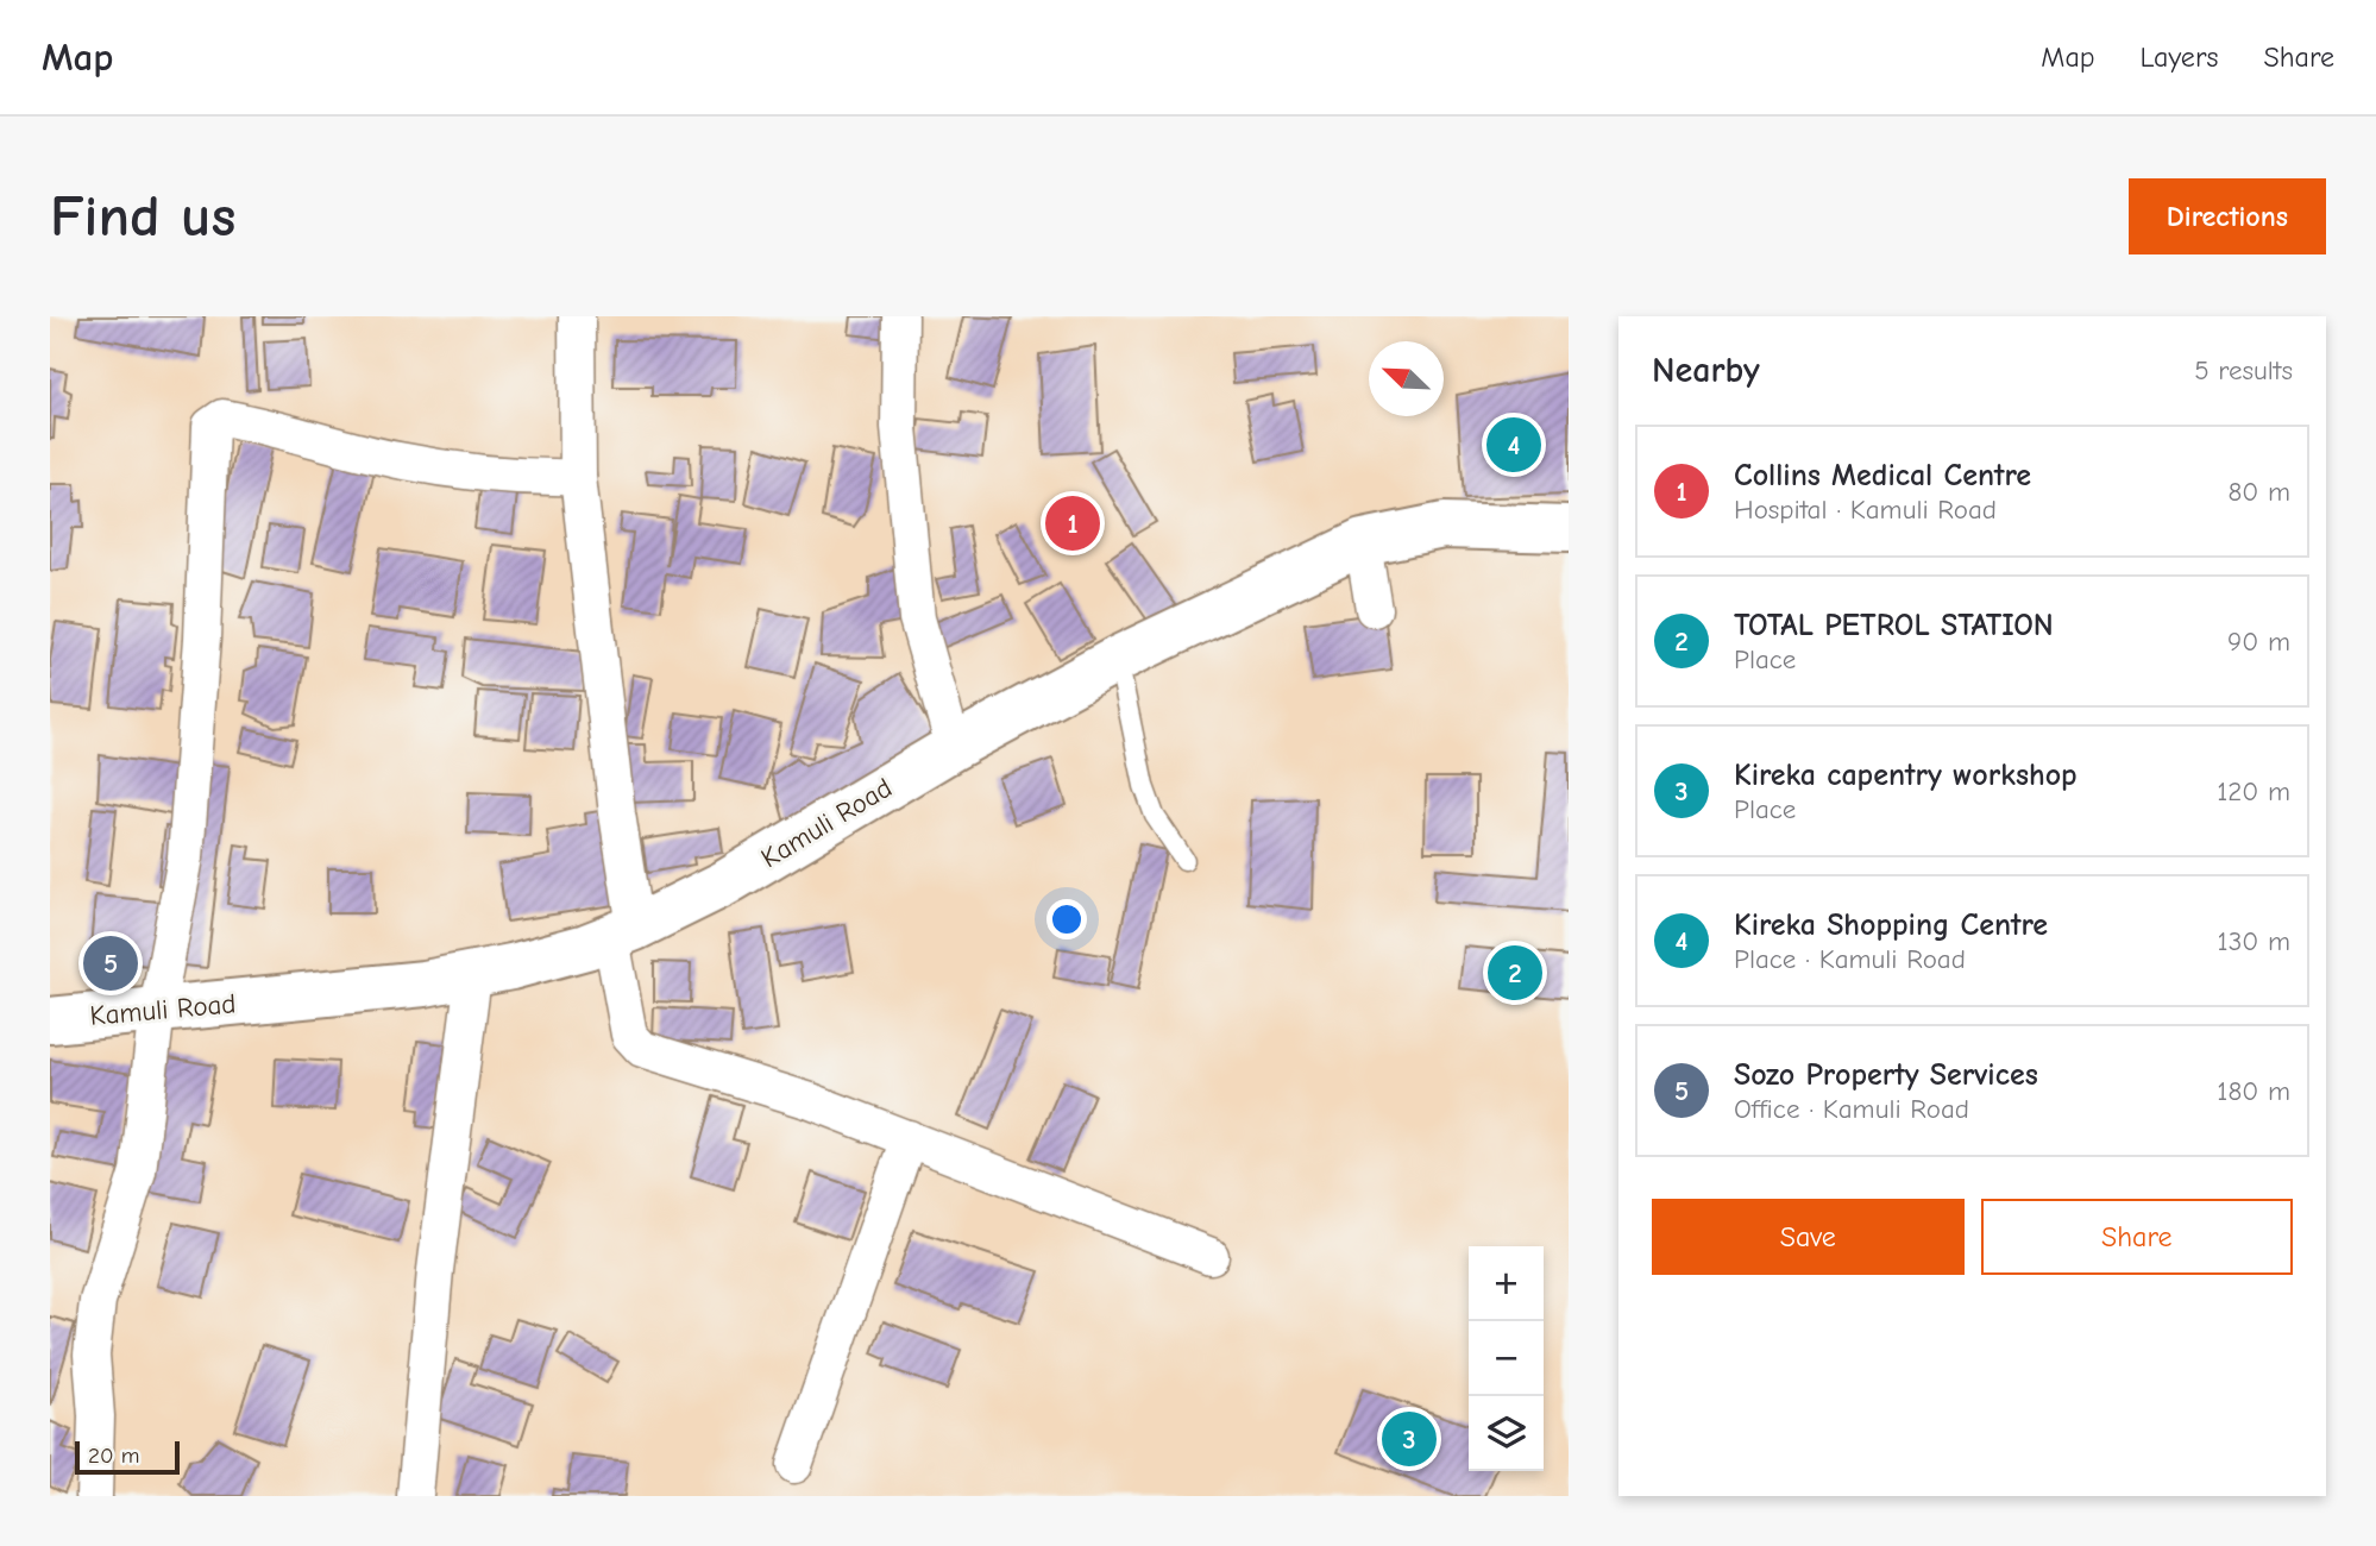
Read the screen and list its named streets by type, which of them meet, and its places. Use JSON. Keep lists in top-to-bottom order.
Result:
{
  "streets": {
    "street": ["Kamuli Road"]
  },
  "scale_bar": "20 m",
  "north": "top left",
  "page": {
    "header": "Map",
    "nav": ["Map", "Layers", "Share"],
    "buttons": [
      "Directions",
      ["Save", "Share"]
    ],
    "title": "Find us",
    "heading": ["Nearby", "5 results"],
    "pins": [
      "4",
      "1",
      "5",
      "2",
      "3"
    ],
    "list": [
      {
        "mark": "1",
        "name": "Collins Medical Centre",
        "note": "Hospital · Kamuli Road",
        "value": "80 m"
      },
      {
        "mark": "2",
        "name": "TOTAL PETROL STATION",
        "note": "Place",
        "value": "90 m"
      },
      {
        "mark": "3",
        "name": "Kireka capentry workshop",
        "note": "Place",
        "value": "120 m"
      },
      {
        "mark": "4",
        "name": "Kireka Shopping Centre",
        "note": "Place · Kamuli Road",
        "value": "130 m"
      },
      {
        "mark": "5",
        "name": "Sozo Property Services",
        "note": "Office · Kamuli Road",
        "value": "180 m"
      }
    ],
    "map_buttons": ["+", "−"],
    "scale": "20 m"
  }
}
